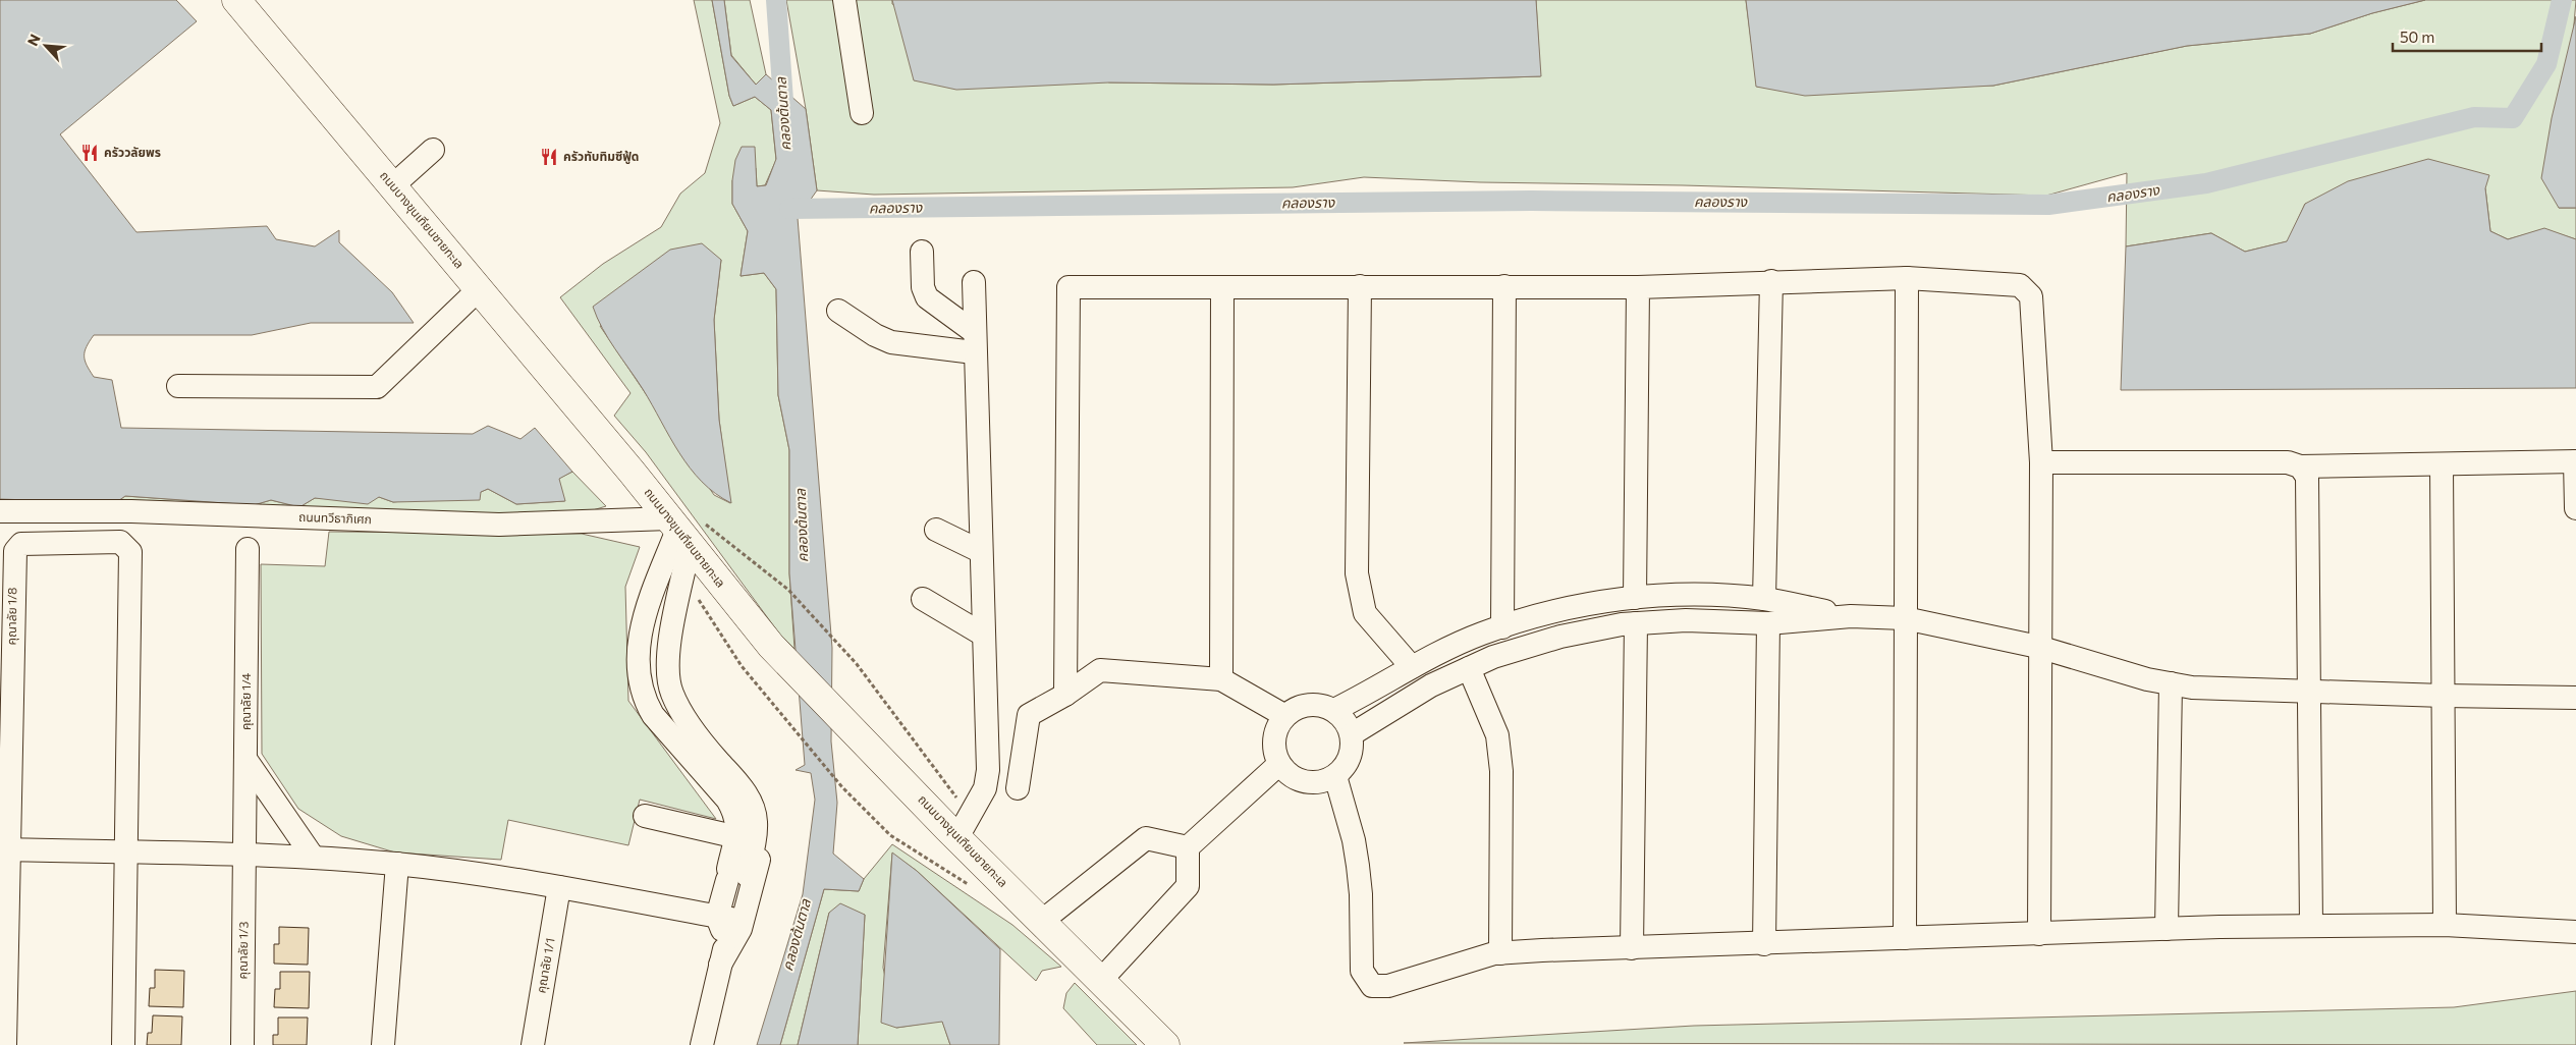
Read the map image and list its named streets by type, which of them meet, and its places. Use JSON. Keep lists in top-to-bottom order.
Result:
{
  "streets": {
    "main road": ["ถนนบางขุนเทียนชายทะเล"],
    "street": [
      "ถนนทวีธาภิเศก",
      "คุณาลัย 1/8",
      "คุณาลัย 1/4",
      "คุณาลัย 1/3",
      "คุณาลัย 1/1"
    ]
  },
  "crossings": [
    ["ถนนบางขุนเทียนชายทะเล", "ถนนทวีธาภิเศก"],
    ["คุณาลัย 1/4", "คุณาลัย 1/3"]
  ],
  "water": ["คลองต้นตาล", "คลองราง"],
  "places": {
    "restaurant": ["ครัววลัยพร", "ครัวทับทิมซีฟู้ด"]
  },
  "scale_bar": "50 m",
  "north": "top left"
}
